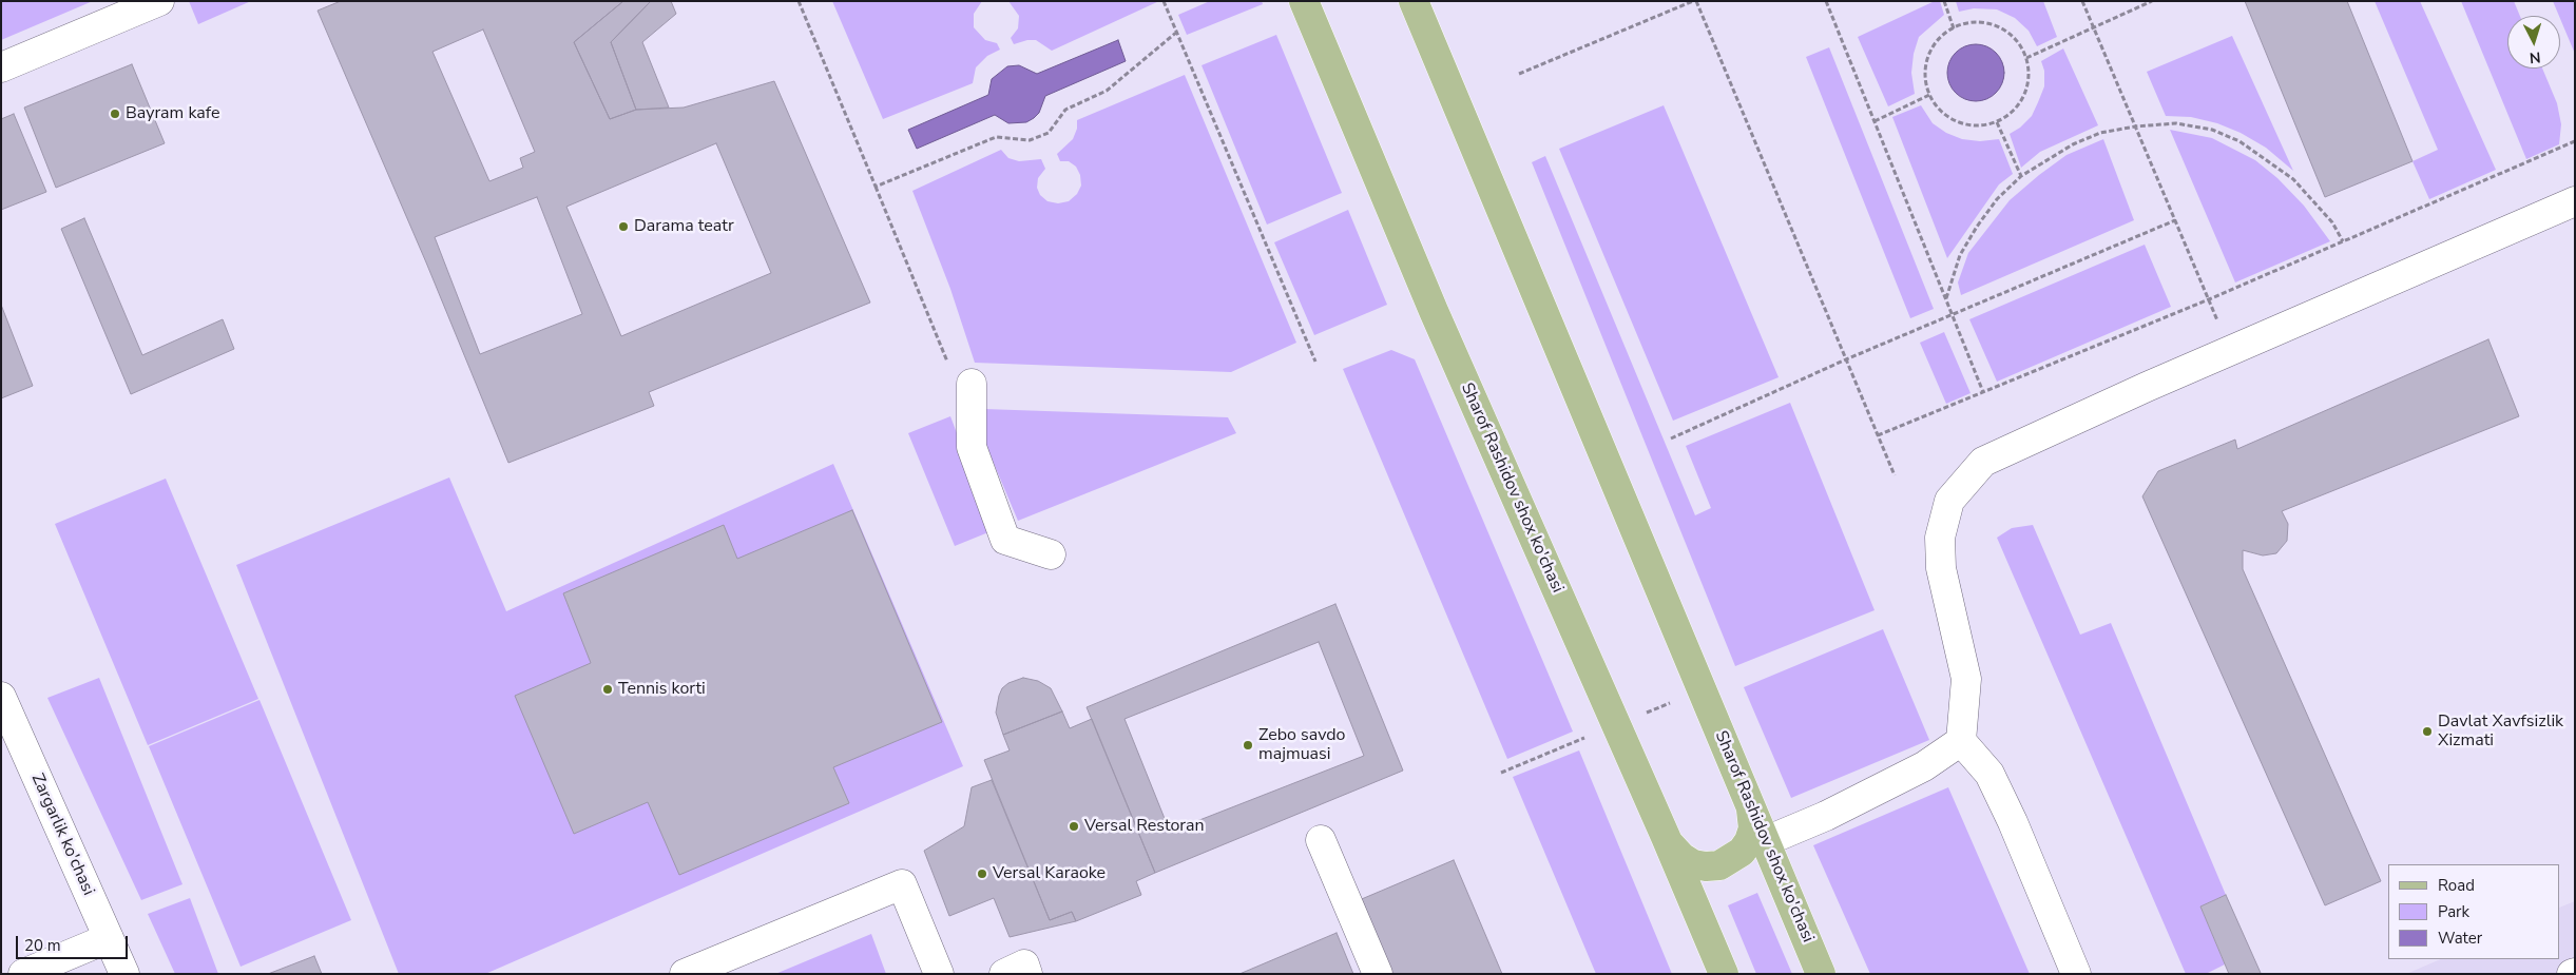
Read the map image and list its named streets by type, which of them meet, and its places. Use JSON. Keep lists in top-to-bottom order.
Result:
{
  "streets": {
    "main road": ["Sharof Rashidov shox ko'chasi"],
    "street": ["Zargarlik ko'chasi"]
  },
  "places": [
    "Bayram kafe",
    "Darama teatr",
    "Tennis korti",
    "Davlat Xavfsizlik Xizmati",
    "Zebo savdo majmuasi",
    "Versal Restoran",
    "Versal Karaoke"
  ],
  "legend": ["Road", "Park", "Water"],
  "scale_bar": "20 m",
  "north": "bottom"
}
